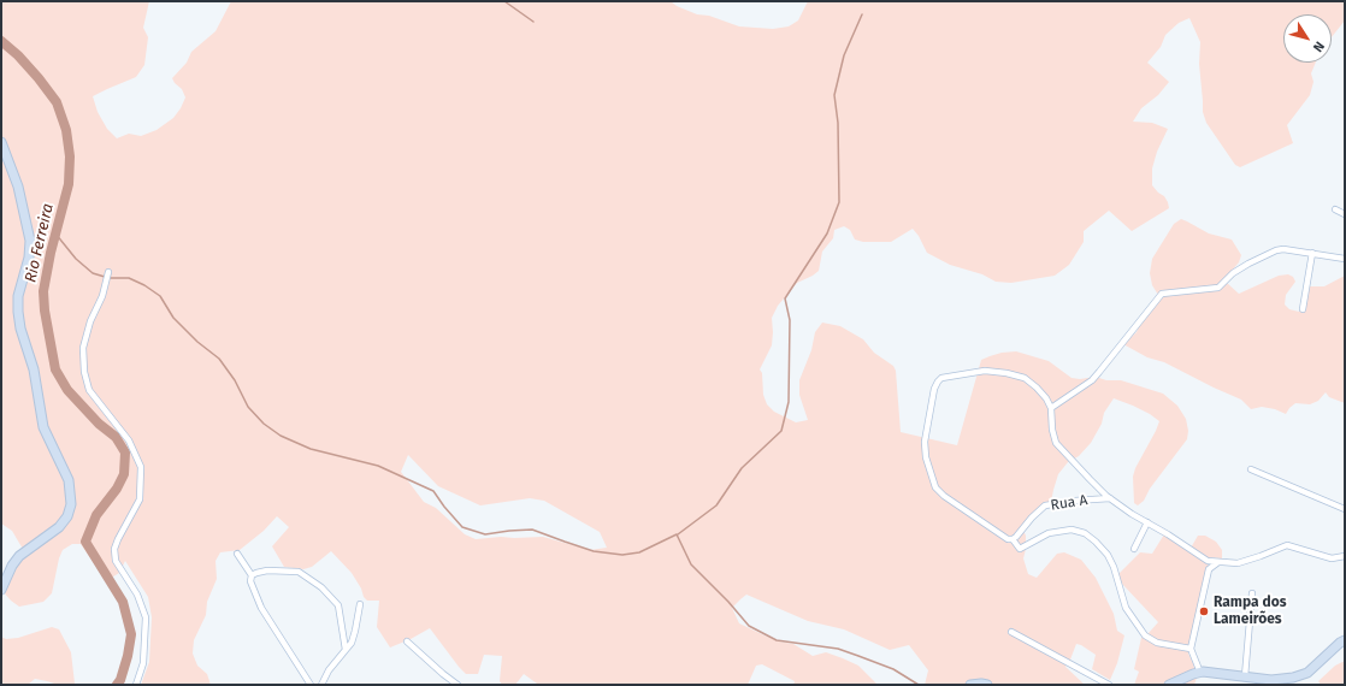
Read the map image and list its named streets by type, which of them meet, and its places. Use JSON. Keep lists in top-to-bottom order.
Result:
{
  "streets": {
    "street": ["Rua A"]
  },
  "water": ["Rio Ferreira"],
  "places": ["Rampa dos Lameirões"],
  "north": "bottom right"
}
